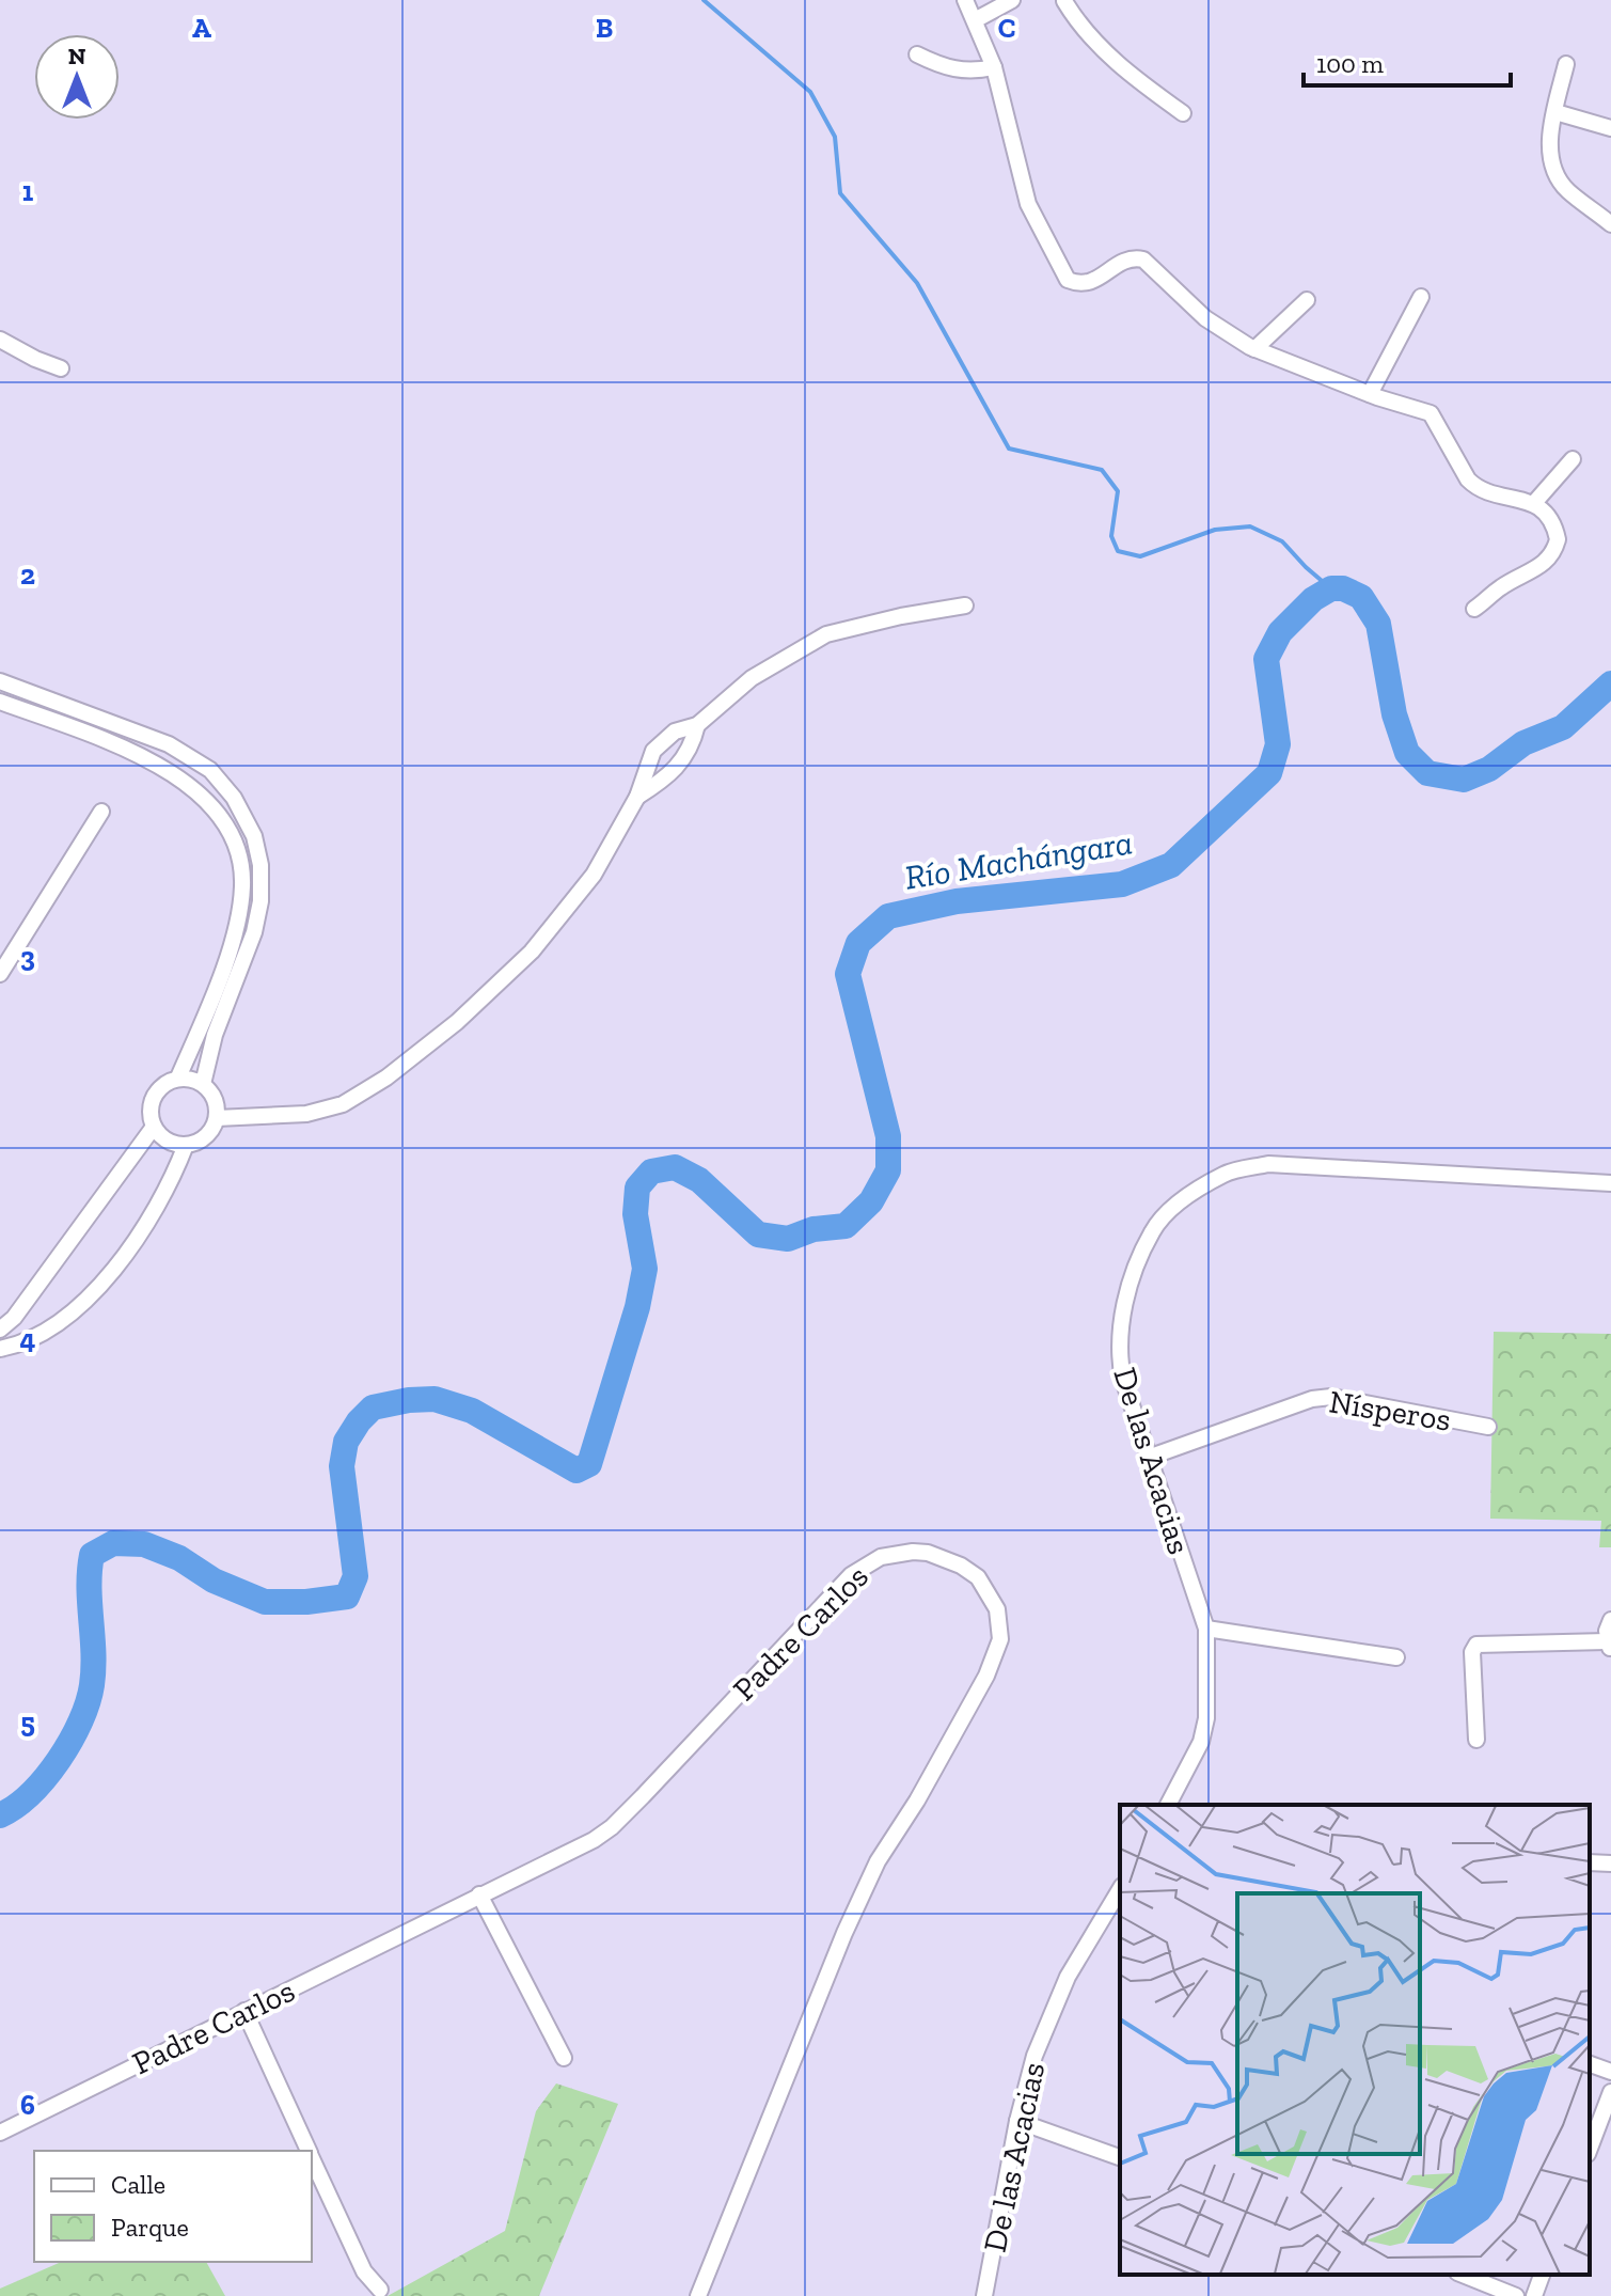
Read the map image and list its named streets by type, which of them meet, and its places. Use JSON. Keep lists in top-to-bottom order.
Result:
{
  "streets": {
    "street": ["Nísperos", "De las Acacias", "Padre Carlos"]
  },
  "crossings": [
    ["Nísperos", "De las Acacias"]
  ],
  "water": ["Río Machángara"],
  "legend": ["Calle", "Parque"],
  "scale_bar": "100 m",
  "north": "top",
  "grid": {
    "columns": ["A", "B", "C"],
    "rows": [
      "1",
      "2",
      "3",
      "4",
      "5",
      "6"
    ]
  }
}
